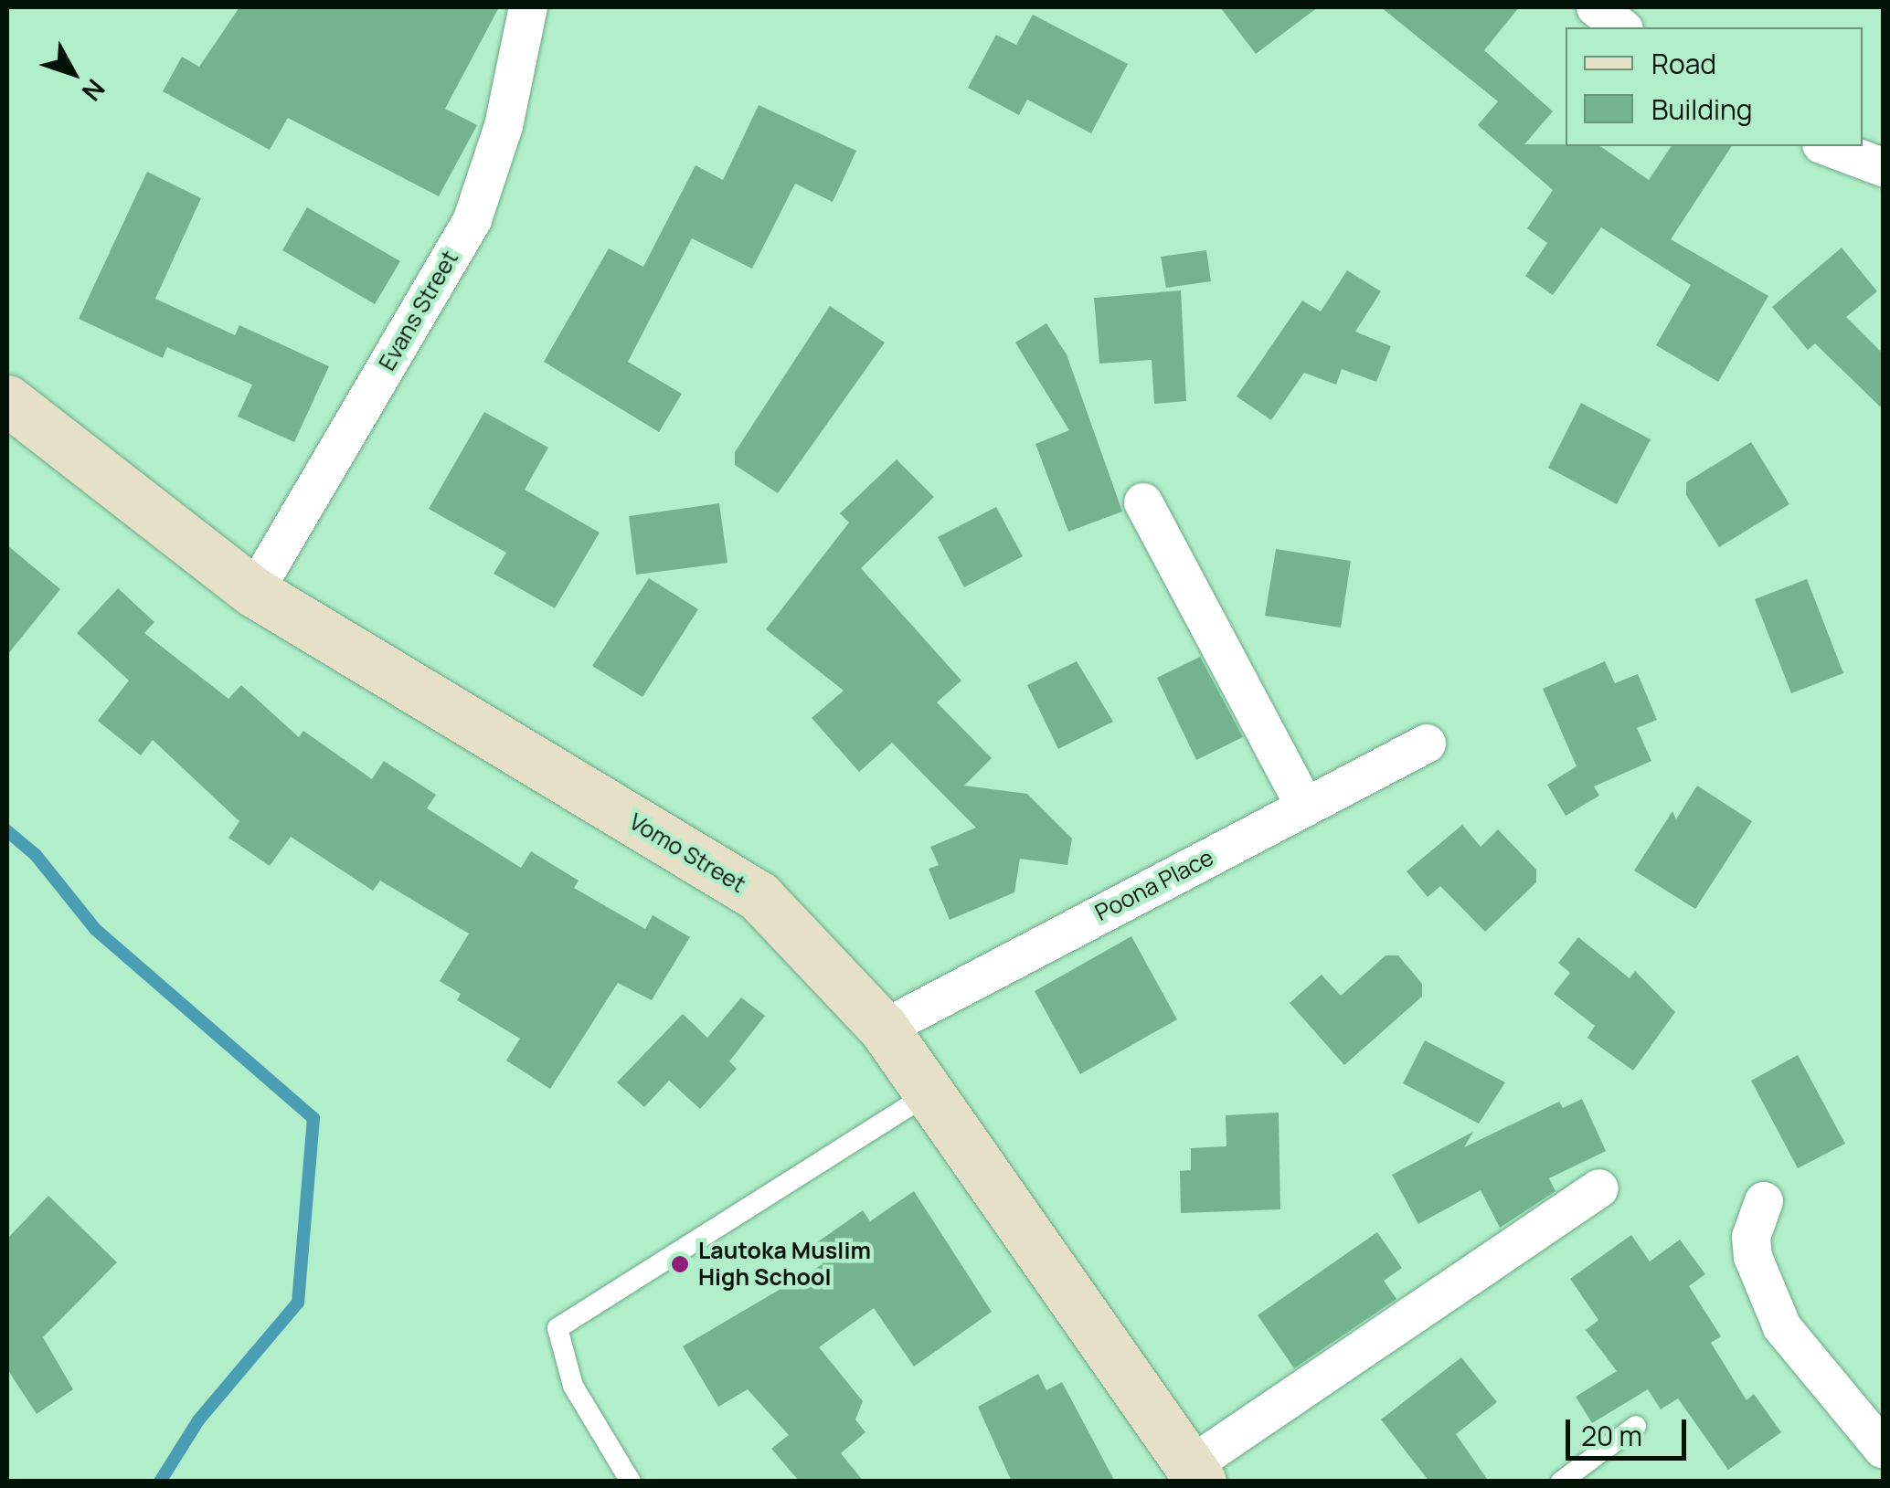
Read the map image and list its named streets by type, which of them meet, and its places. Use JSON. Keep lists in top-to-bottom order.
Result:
{
  "streets": {
    "main road": ["Vomo Street"],
    "street": ["Evans Street", "Poona Place"]
  },
  "crossings": [
    ["Evans Street", "Vomo Street"],
    ["Vomo Street", "Poona Place"]
  ],
  "places": ["Lautoka Muslim High School"],
  "legend": ["Road", "Building"],
  "scale_bar": "20 m",
  "north": "bottom right"
}
